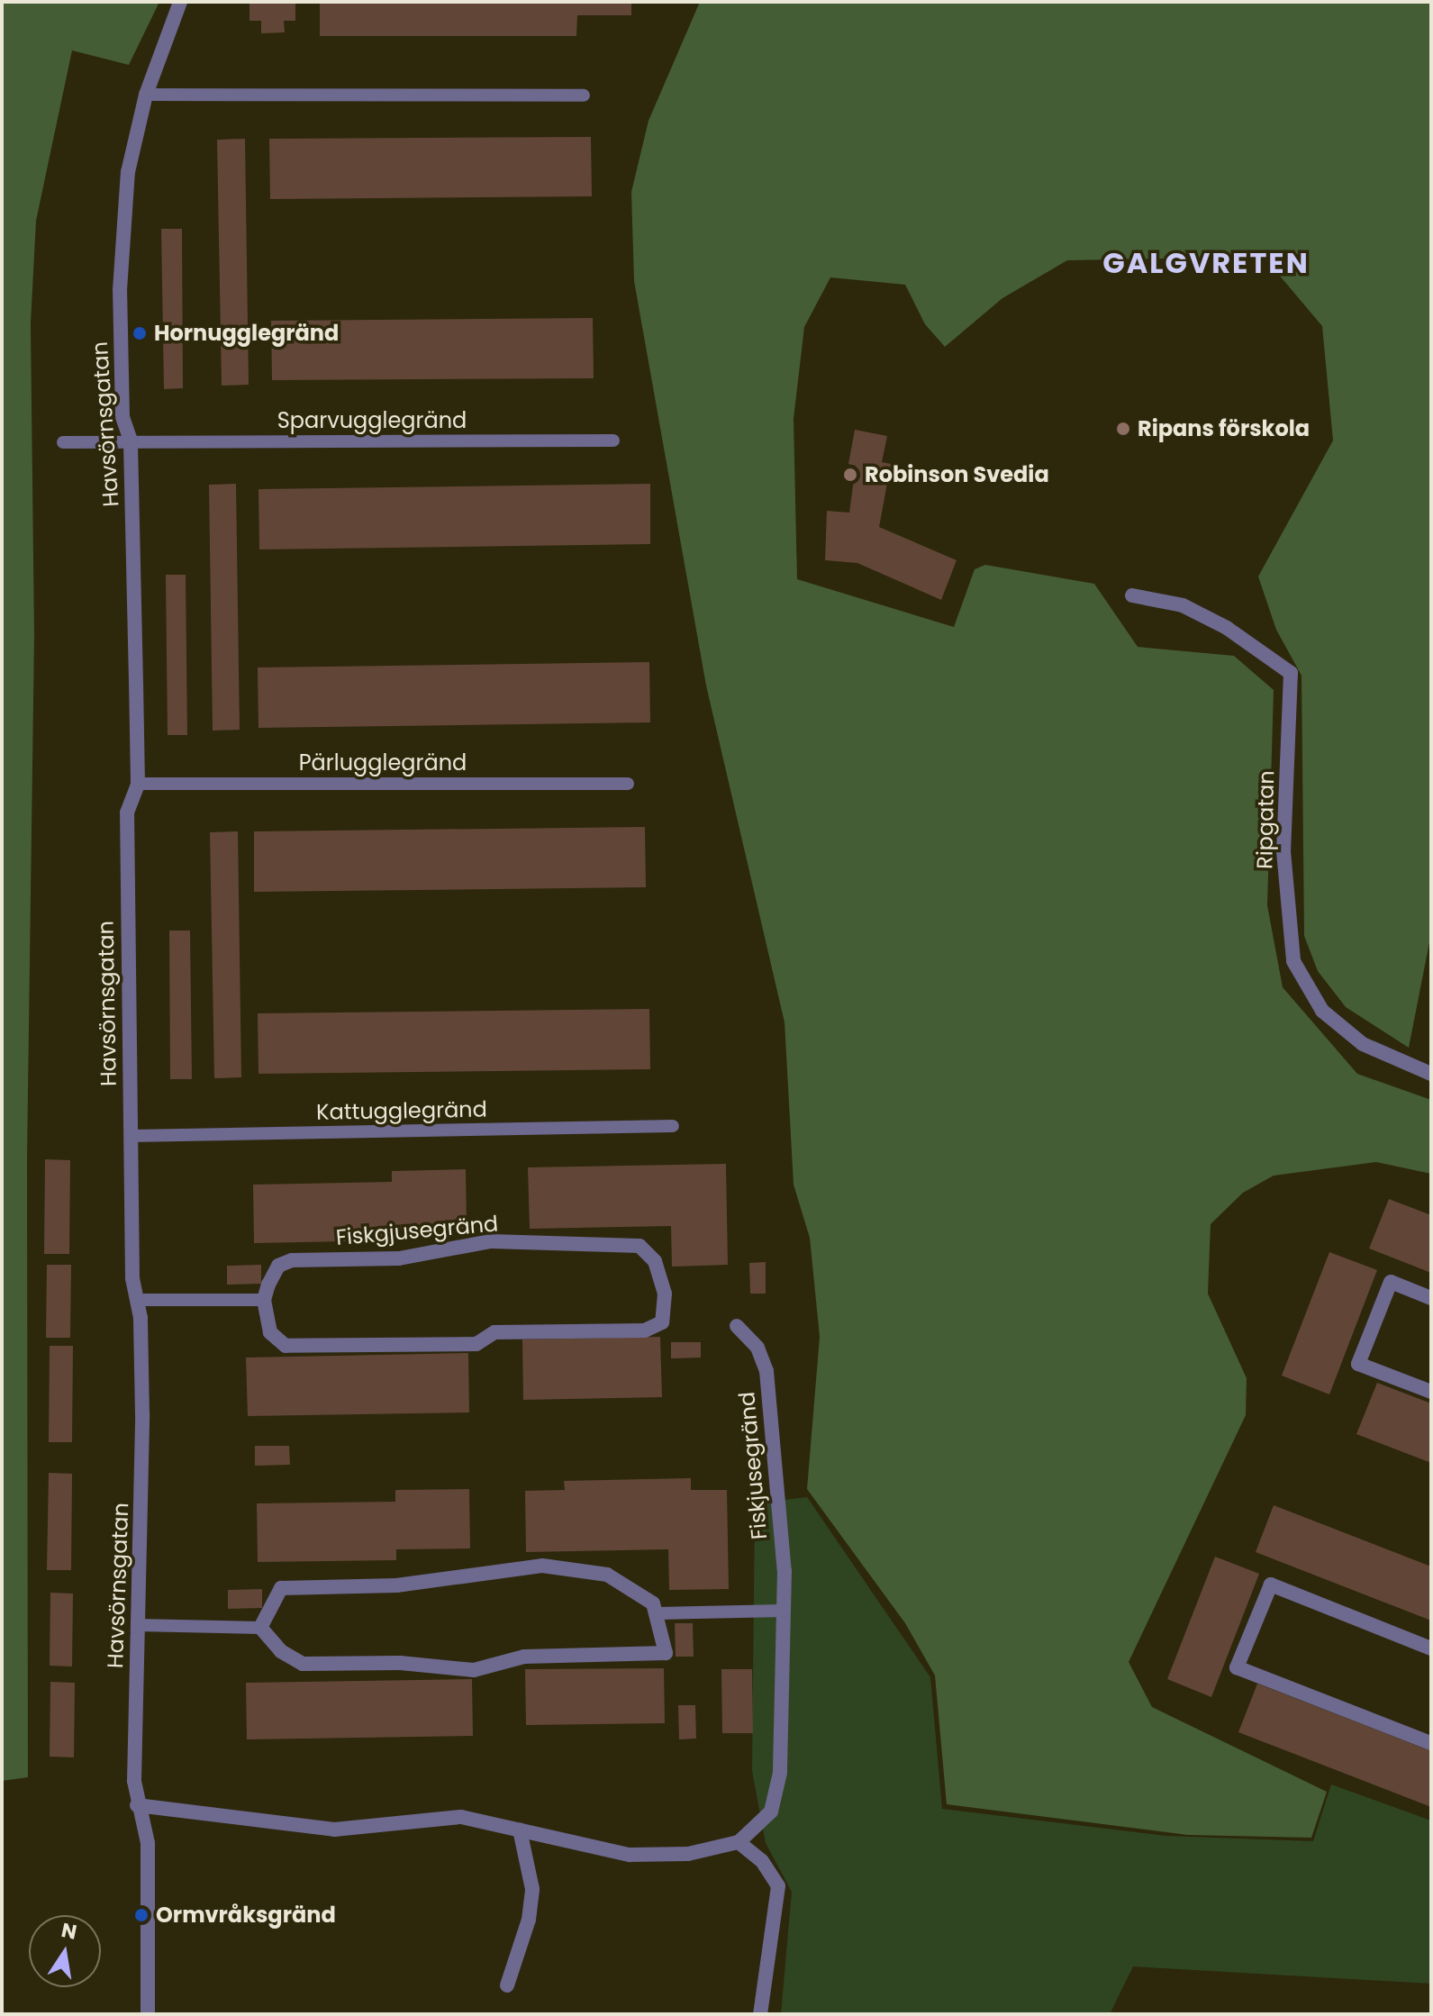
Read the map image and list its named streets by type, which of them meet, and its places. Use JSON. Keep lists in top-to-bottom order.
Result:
{
  "streets": {
    "street": [
      "Havsörnsgatan",
      "Ripgatan",
      "Fiskgjusegränd",
      "Fiskjusegränd"
    ],
    "lane": ["Sparvugglegränd", "Pärlugglegränd", "Kattugglegränd"]
  },
  "crossings": [
    ["Sparvugglegränd", "Havsörnsgatan"],
    ["Havsörnsgatan", "Pärlugglegränd"],
    ["Havsörnsgatan", "Kattugglegränd"]
  ],
  "districts": ["GALGVRETEN"],
  "places": [
    "Hornugglegränd",
    "Ripans förskola",
    "Robinson Svedia",
    "Ormvråksgränd"
  ],
  "north": "top"
}
